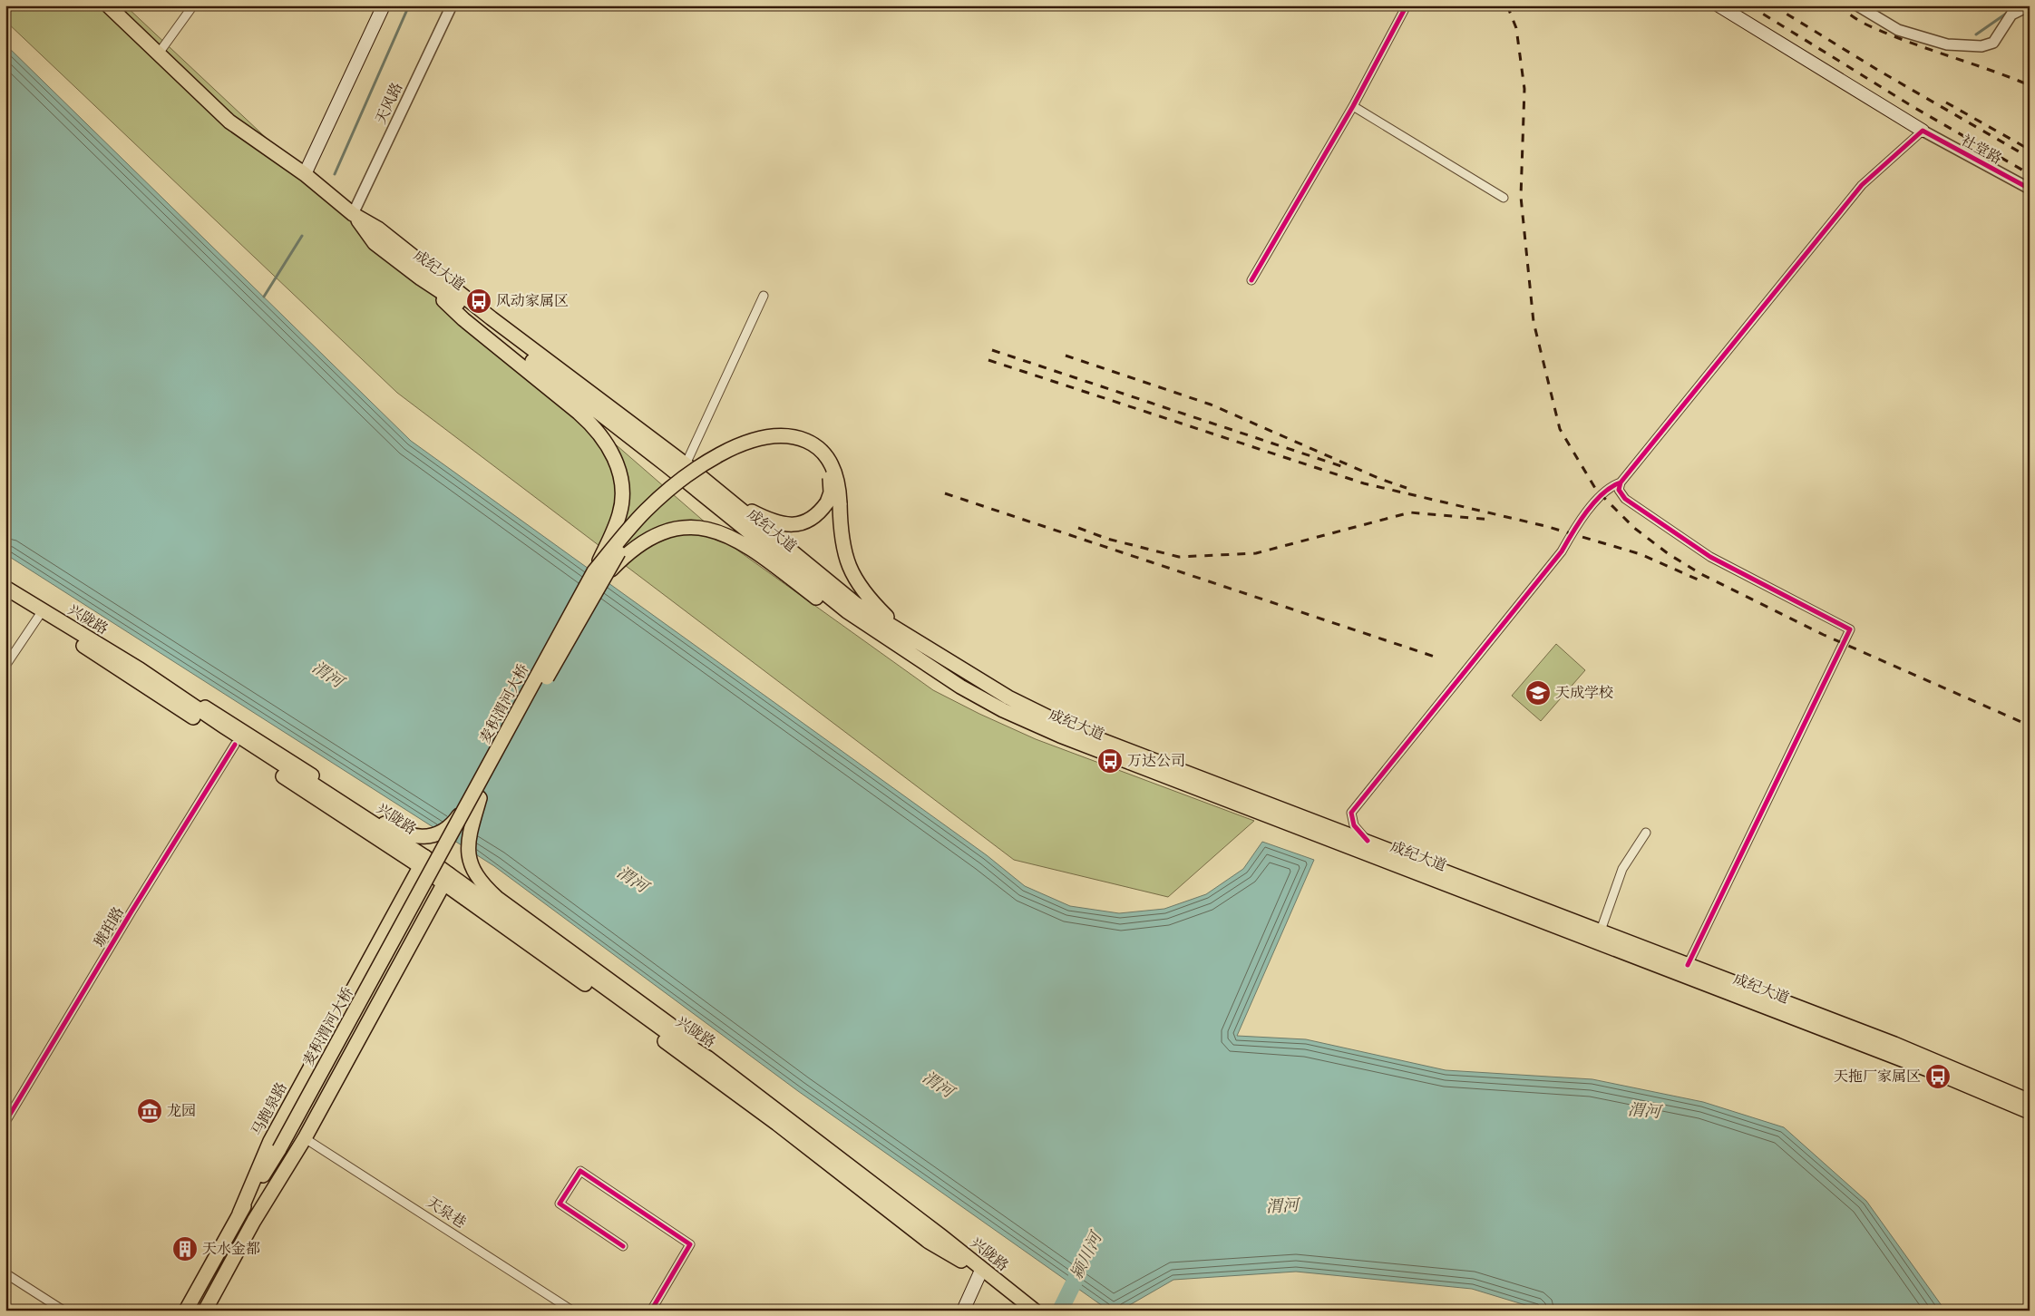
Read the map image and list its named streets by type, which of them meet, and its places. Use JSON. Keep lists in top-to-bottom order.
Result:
{
  "streets": {
    "main road": [
      "社堂路",
      "成纪大道",
      "兴陇路",
      "麦积渭河大桥",
      "马跑泉路"
    ],
    "street": ["天风路", "琥珀路", "天泉巷"]
  },
  "crossings": [
    ["天风路", "成纪大道"],
    ["成纪大道", "麦积渭河大桥"],
    ["兴陇路", "琥珀路"],
    ["兴陇路", "马跑泉路"],
    ["麦积渭河大桥", "马跑泉路"]
  ],
  "water": ["渭河", "颍川河"],
  "places": {
    "bus stop": ["风动家属区", "万达公司", "天拖厂家属区"],
    "school or university": ["天成学校"],
    "museum": ["龙园"],
    "building": ["天水金都"]
  }
}
